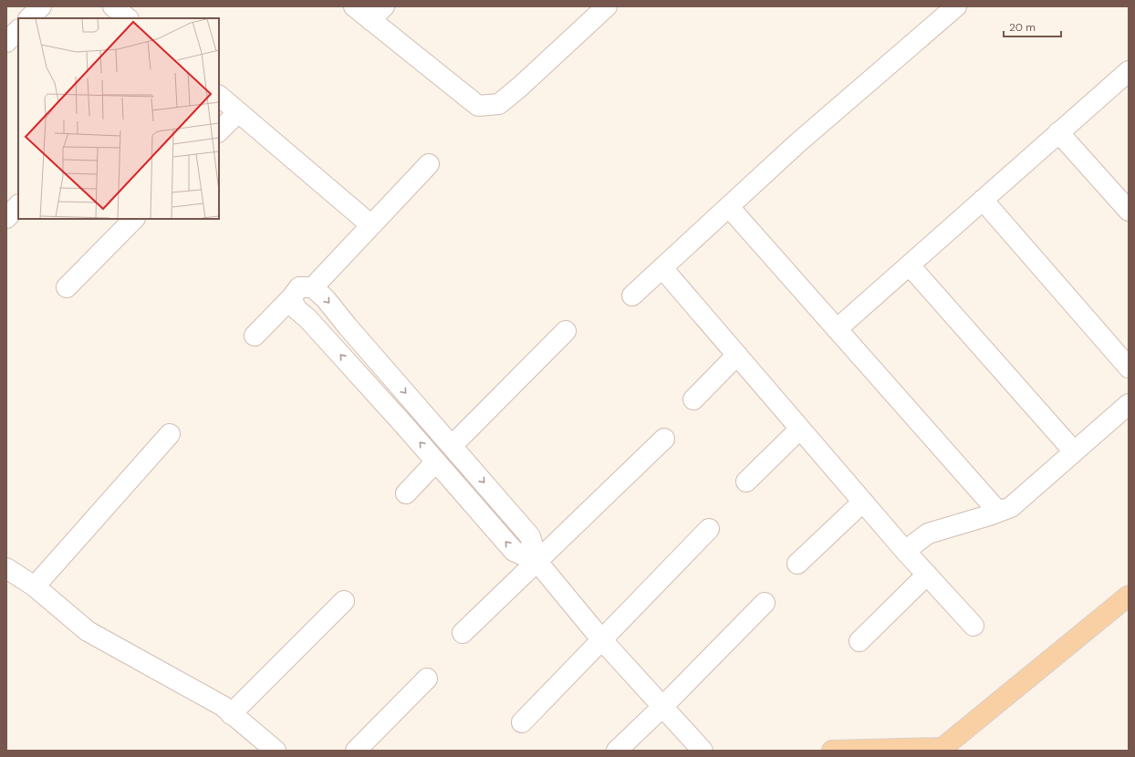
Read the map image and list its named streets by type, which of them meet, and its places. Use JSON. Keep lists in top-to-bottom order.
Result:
{
  "scale_bar": "20 m"
}
